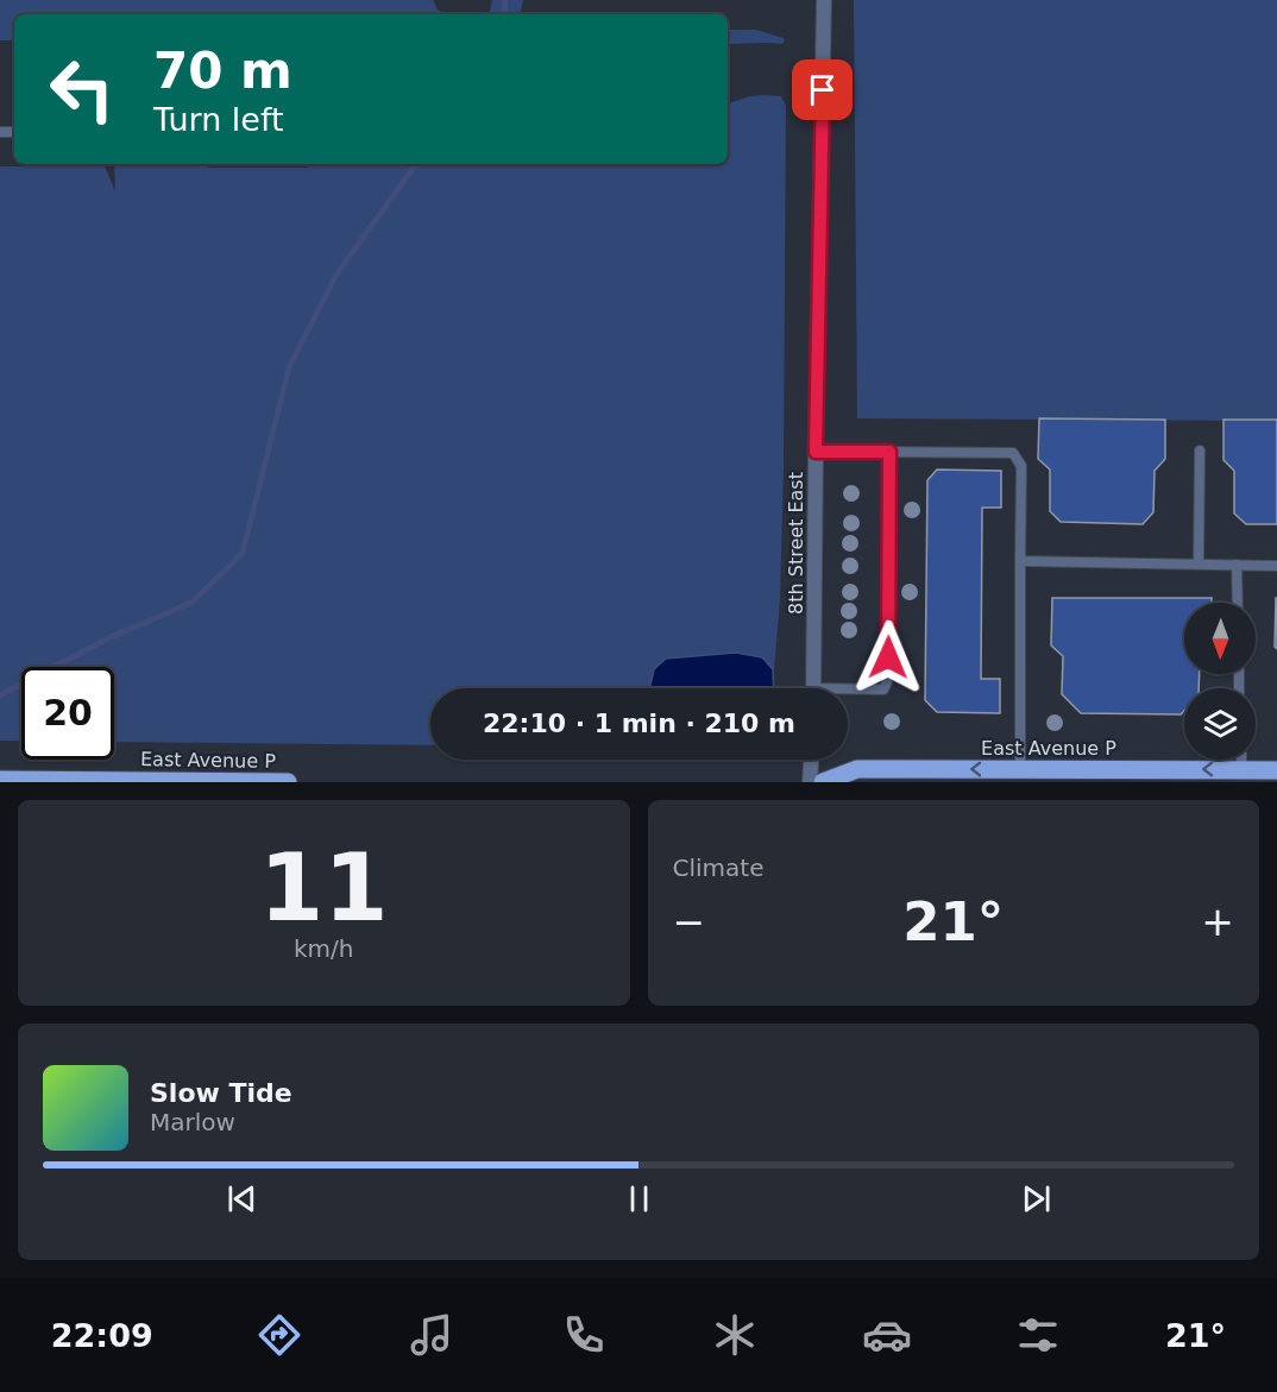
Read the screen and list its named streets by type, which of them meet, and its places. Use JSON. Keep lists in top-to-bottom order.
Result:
{
  "streets": {
    "main road": ["East Avenue P"],
    "street": ["8th Street East"]
  },
  "one_way": ["East Avenue P"],
  "north": "bottom",
  "page": {
    "turn": ["70 m", "Turn left"],
    "limit": "20",
    "trip": "22:10 · 1 min · 210 m",
    "tile": [
      ["11", "km/h"],
      "Climate"
    ],
    "heat": ["−", "21°", "+"],
    "song": ["Slow Tide", "Marlow"],
    "tabs": ["22:09", "21°"]
  }
}
